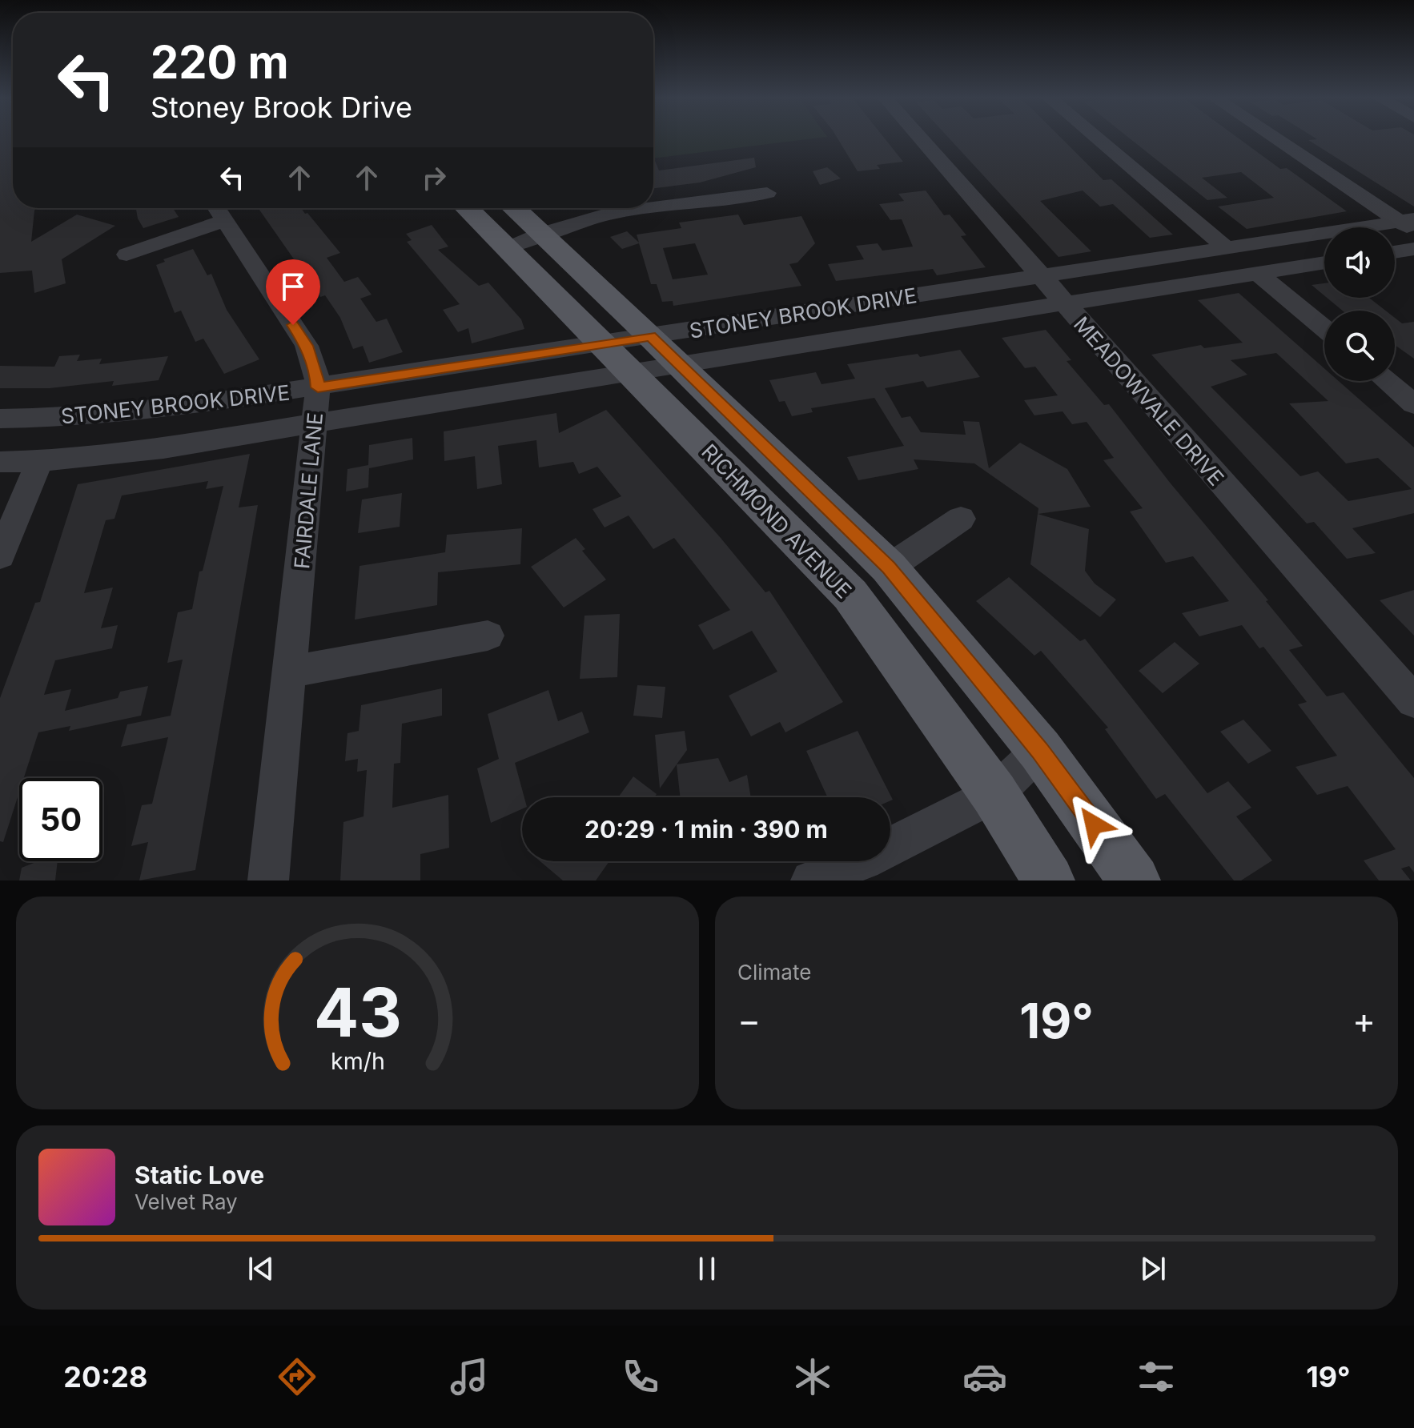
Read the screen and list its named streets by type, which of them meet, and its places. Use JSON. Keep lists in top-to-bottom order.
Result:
{
  "streets": {
    "main road": ["RICHMOND AVENUE"],
    "street": ["STONEY BROOK DRIVE", "MEADOWVALE DRIVE", "FAIRDALE LANE"]
  },
  "crossings": [
    ["STONEY BROOK DRIVE", "MEADOWVALE DRIVE"],
    ["STONEY BROOK DRIVE", "FAIRDALE LANE"],
    ["STONEY BROOK DRIVE", "RICHMOND AVENUE"]
  ],
  "page": {
    "turn": ["220 m", "Stoney Brook Drive"],
    "limit": "50",
    "trip": "20:29 · 1 min · 390 m",
    "tile": "Climate",
    "heat": ["−", "19°", "+"],
    "song": ["Static Love", "Velvet Ray"],
    "tabs": ["20:28", "19°"],
    "gauge": ["43", "km/h"]
  }
}
